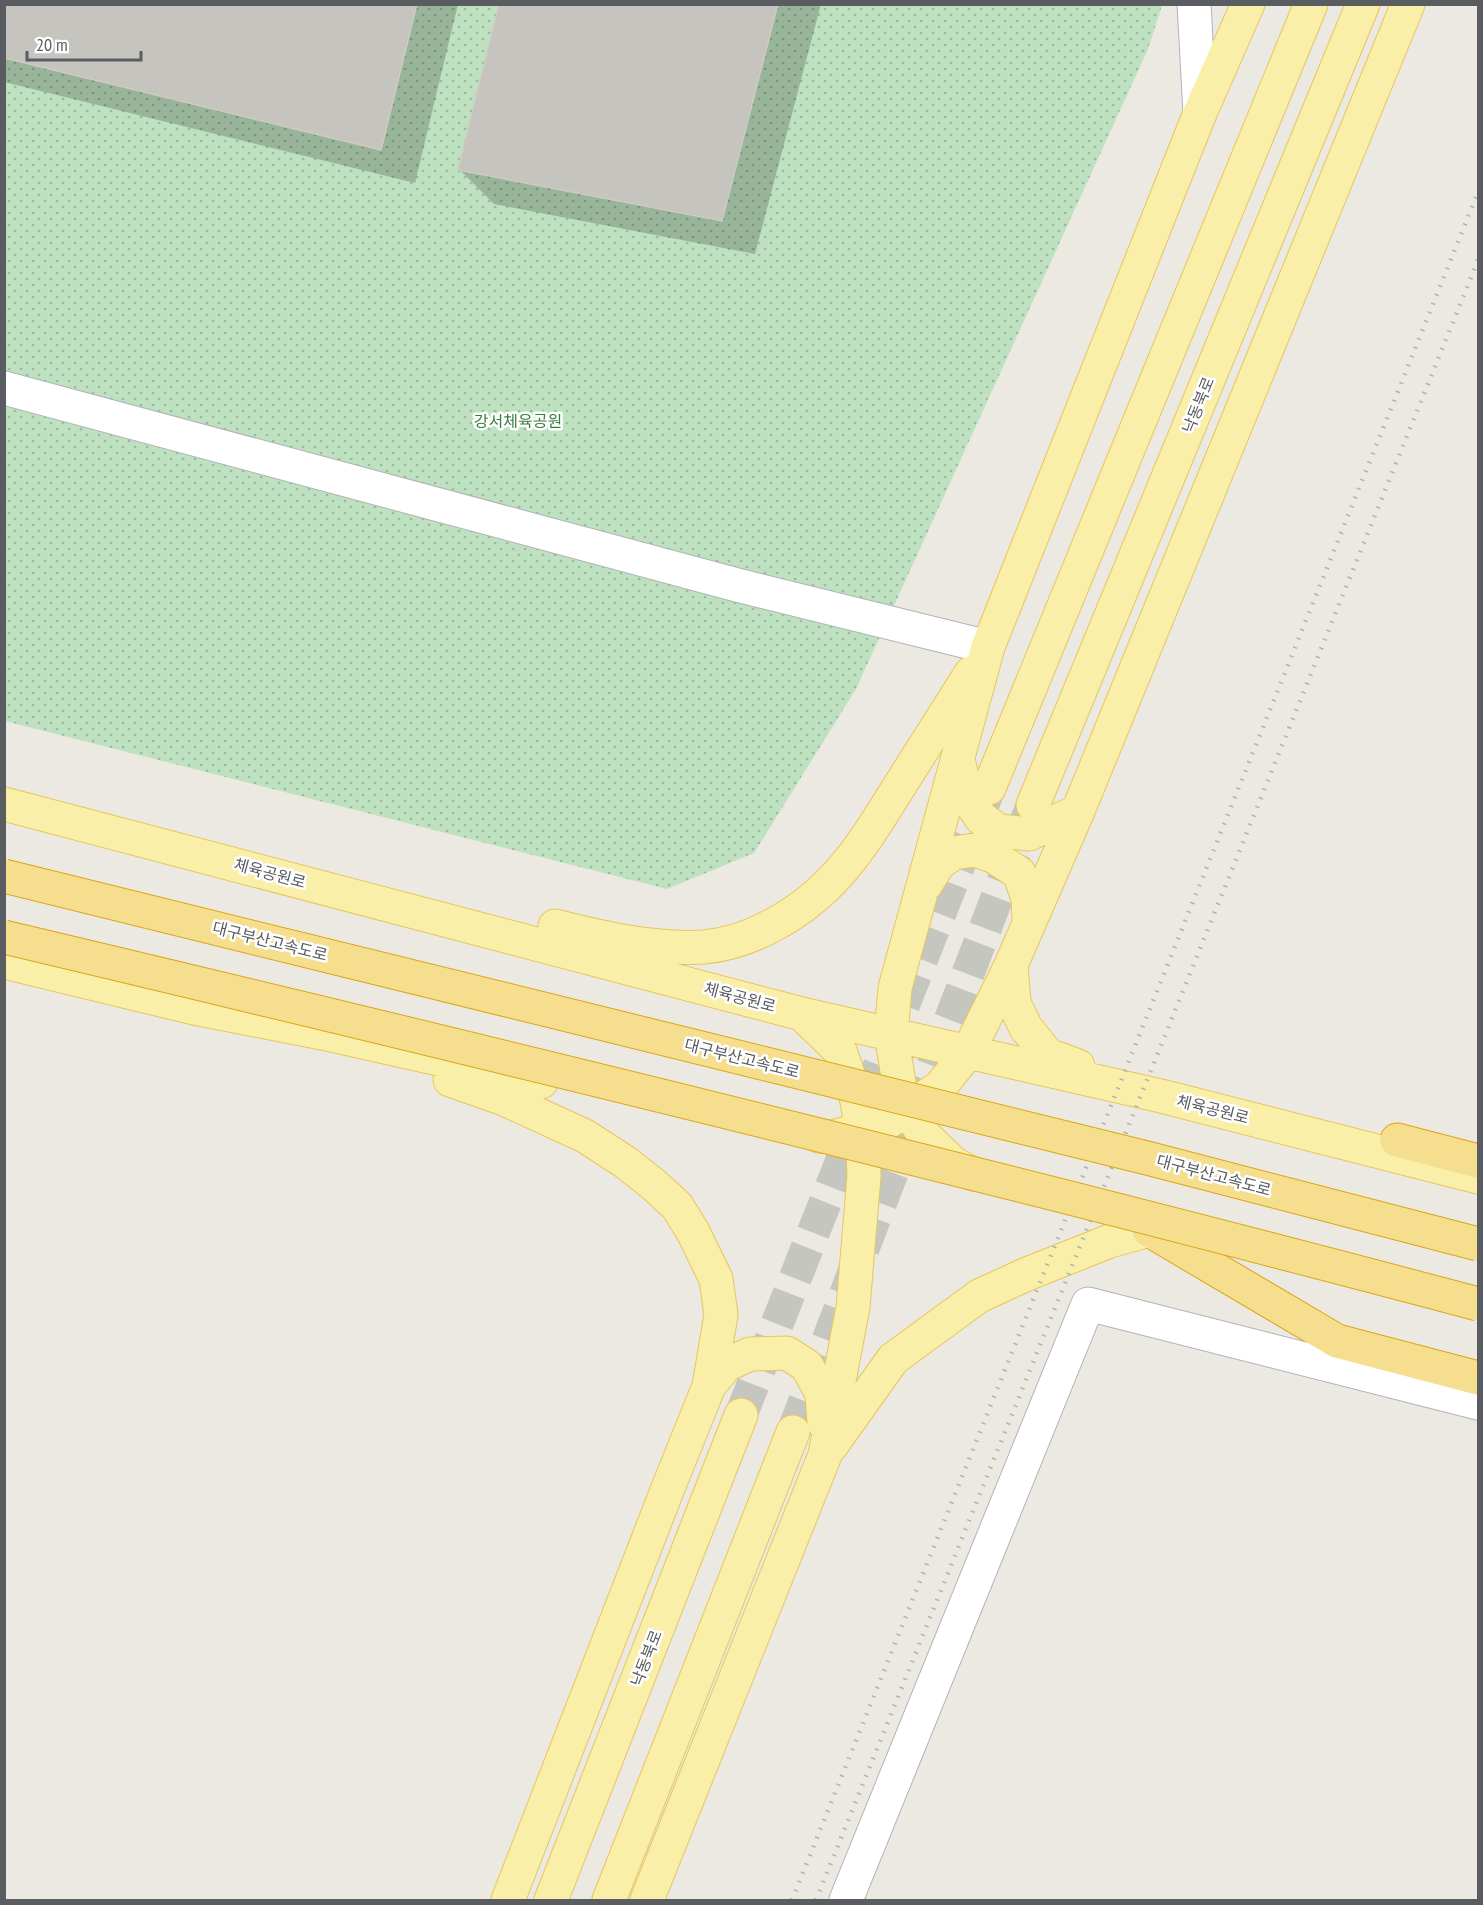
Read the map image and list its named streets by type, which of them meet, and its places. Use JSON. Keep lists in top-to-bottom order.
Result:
{
  "streets": {
    "highway": ["대구부산고속도로"],
    "main road": ["낙동북로", "체육공원로"]
  },
  "parks": ["강서체육공원"],
  "scale_bar": "20 m"
}
